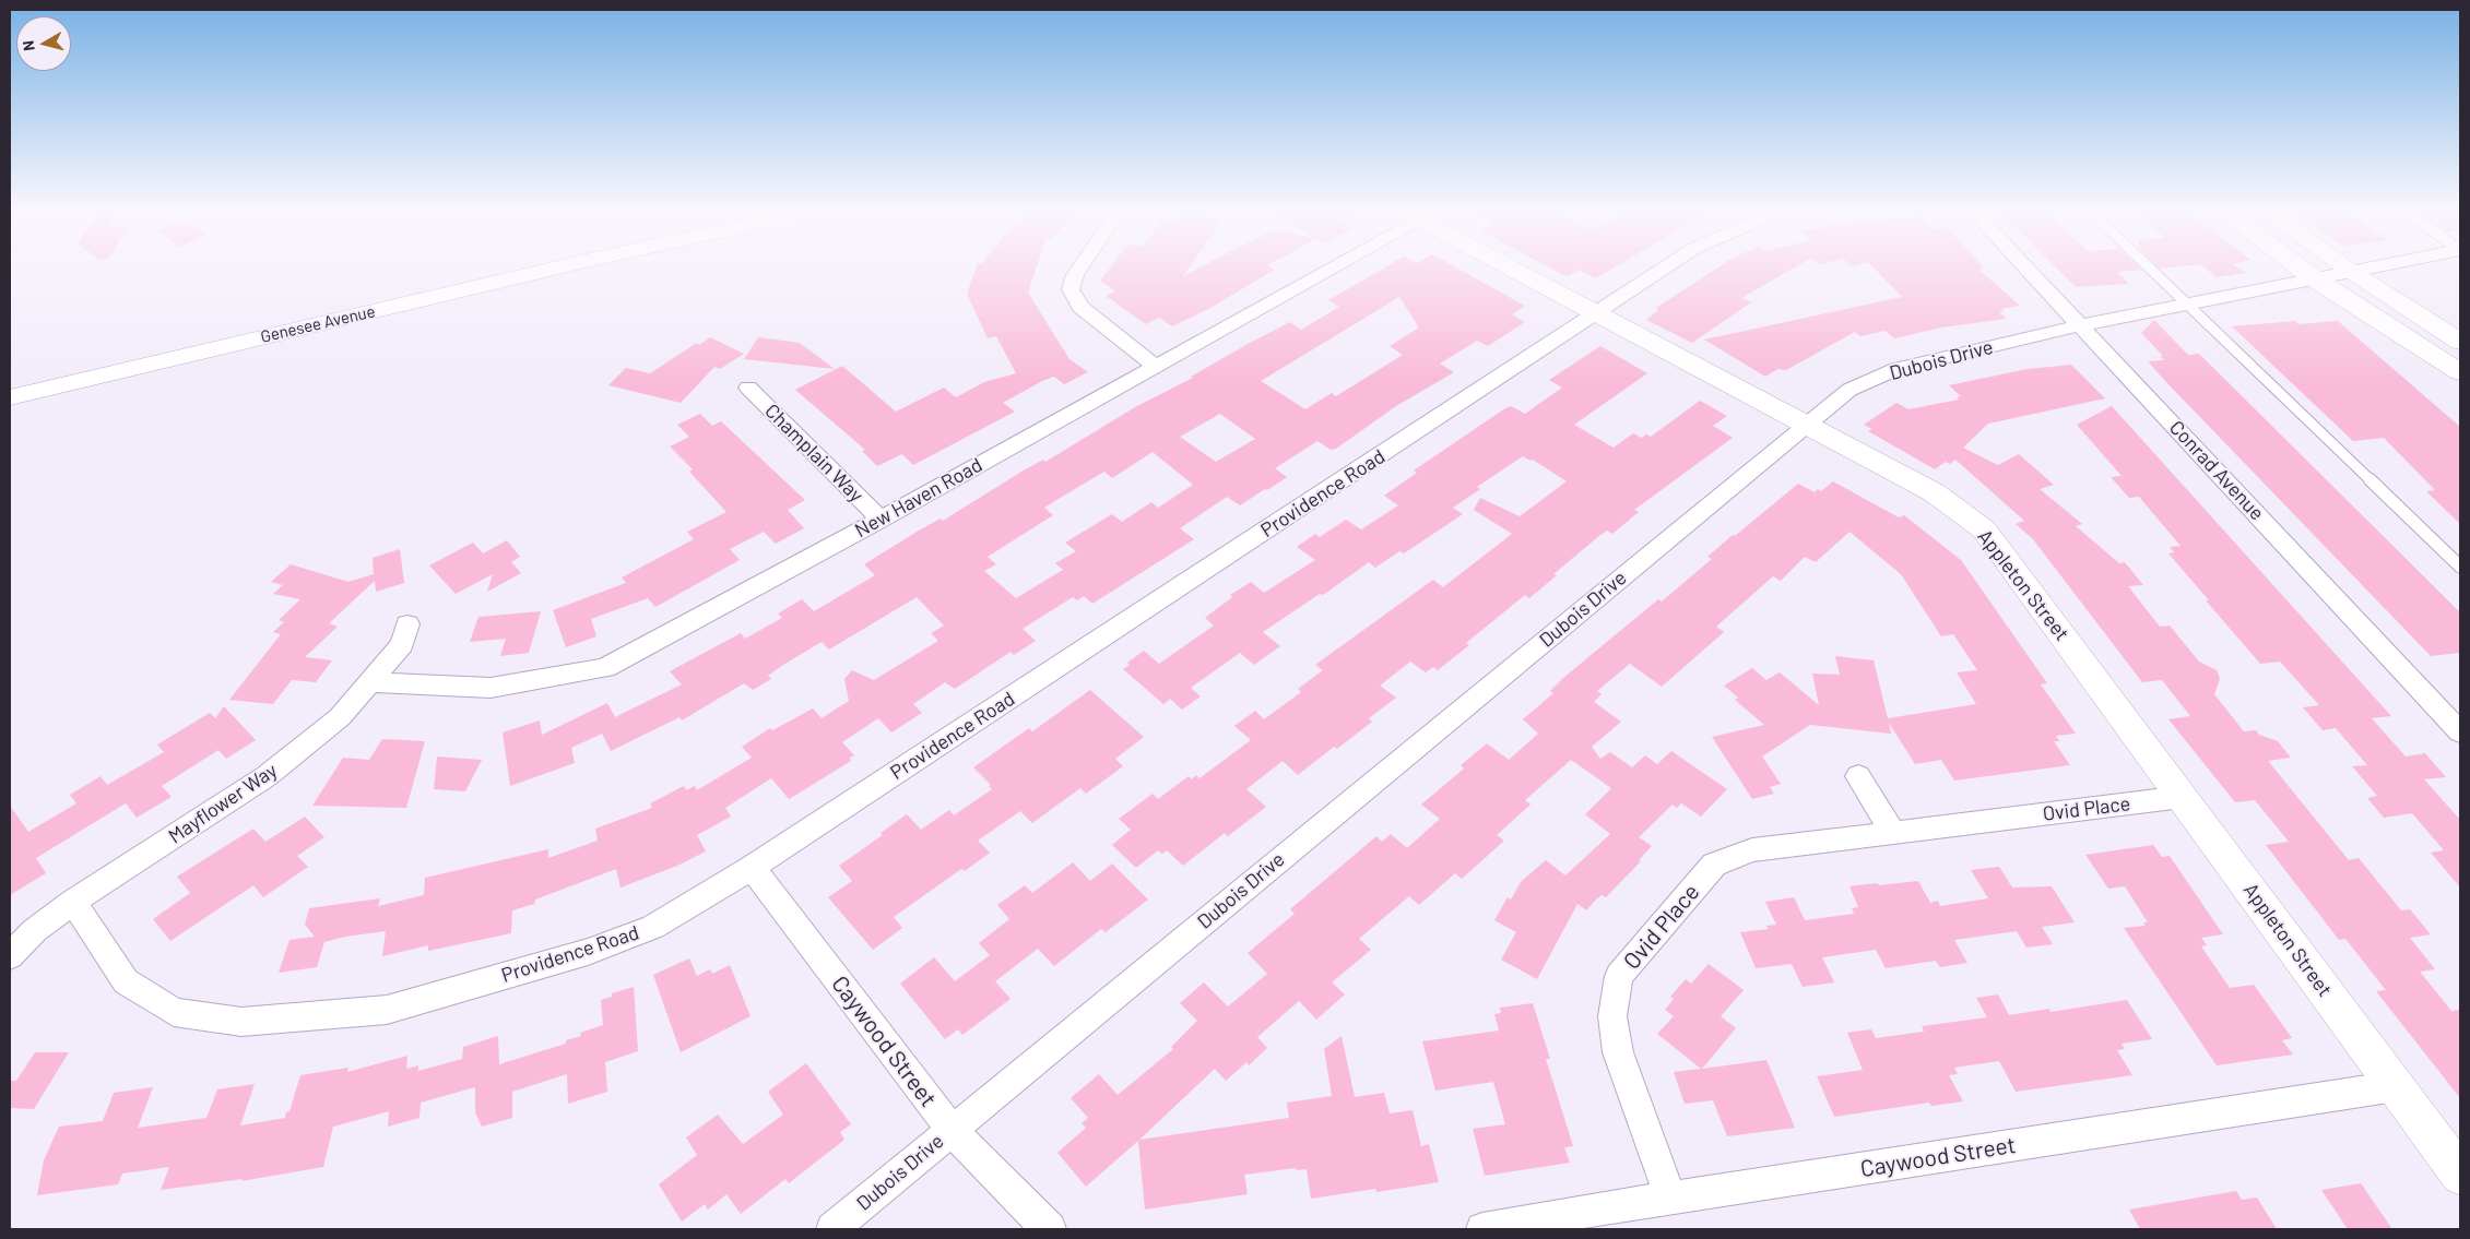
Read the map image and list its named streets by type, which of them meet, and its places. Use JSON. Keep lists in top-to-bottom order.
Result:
{
  "streets": {
    "main road": ["Genesee Avenue", "Appleton Street"],
    "street": [
      "Dubois Drive",
      "Champlain Way",
      "Conrad Avenue",
      "Providence Road",
      "New Haven Road",
      "Mayflower Way",
      "Ovid Place",
      "Caywood Street"
    ]
  },
  "crossings": [
    ["Dubois Drive", "Conrad Avenue"],
    ["Dubois Drive", "Appleton Street"],
    ["Dubois Drive", "Caywood Street"],
    ["Champlain Way", "New Haven Road"],
    ["Providence Road", "Appleton Street"],
    ["Providence Road", "Mayflower Way"],
    ["Providence Road", "Caywood Street"],
    ["New Haven Road", "Mayflower Way"],
    ["Appleton Street", "Ovid Place"],
    ["Appleton Street", "Caywood Street"],
    ["Ovid Place", "Caywood Street"]
  ],
  "north": "left"
}
